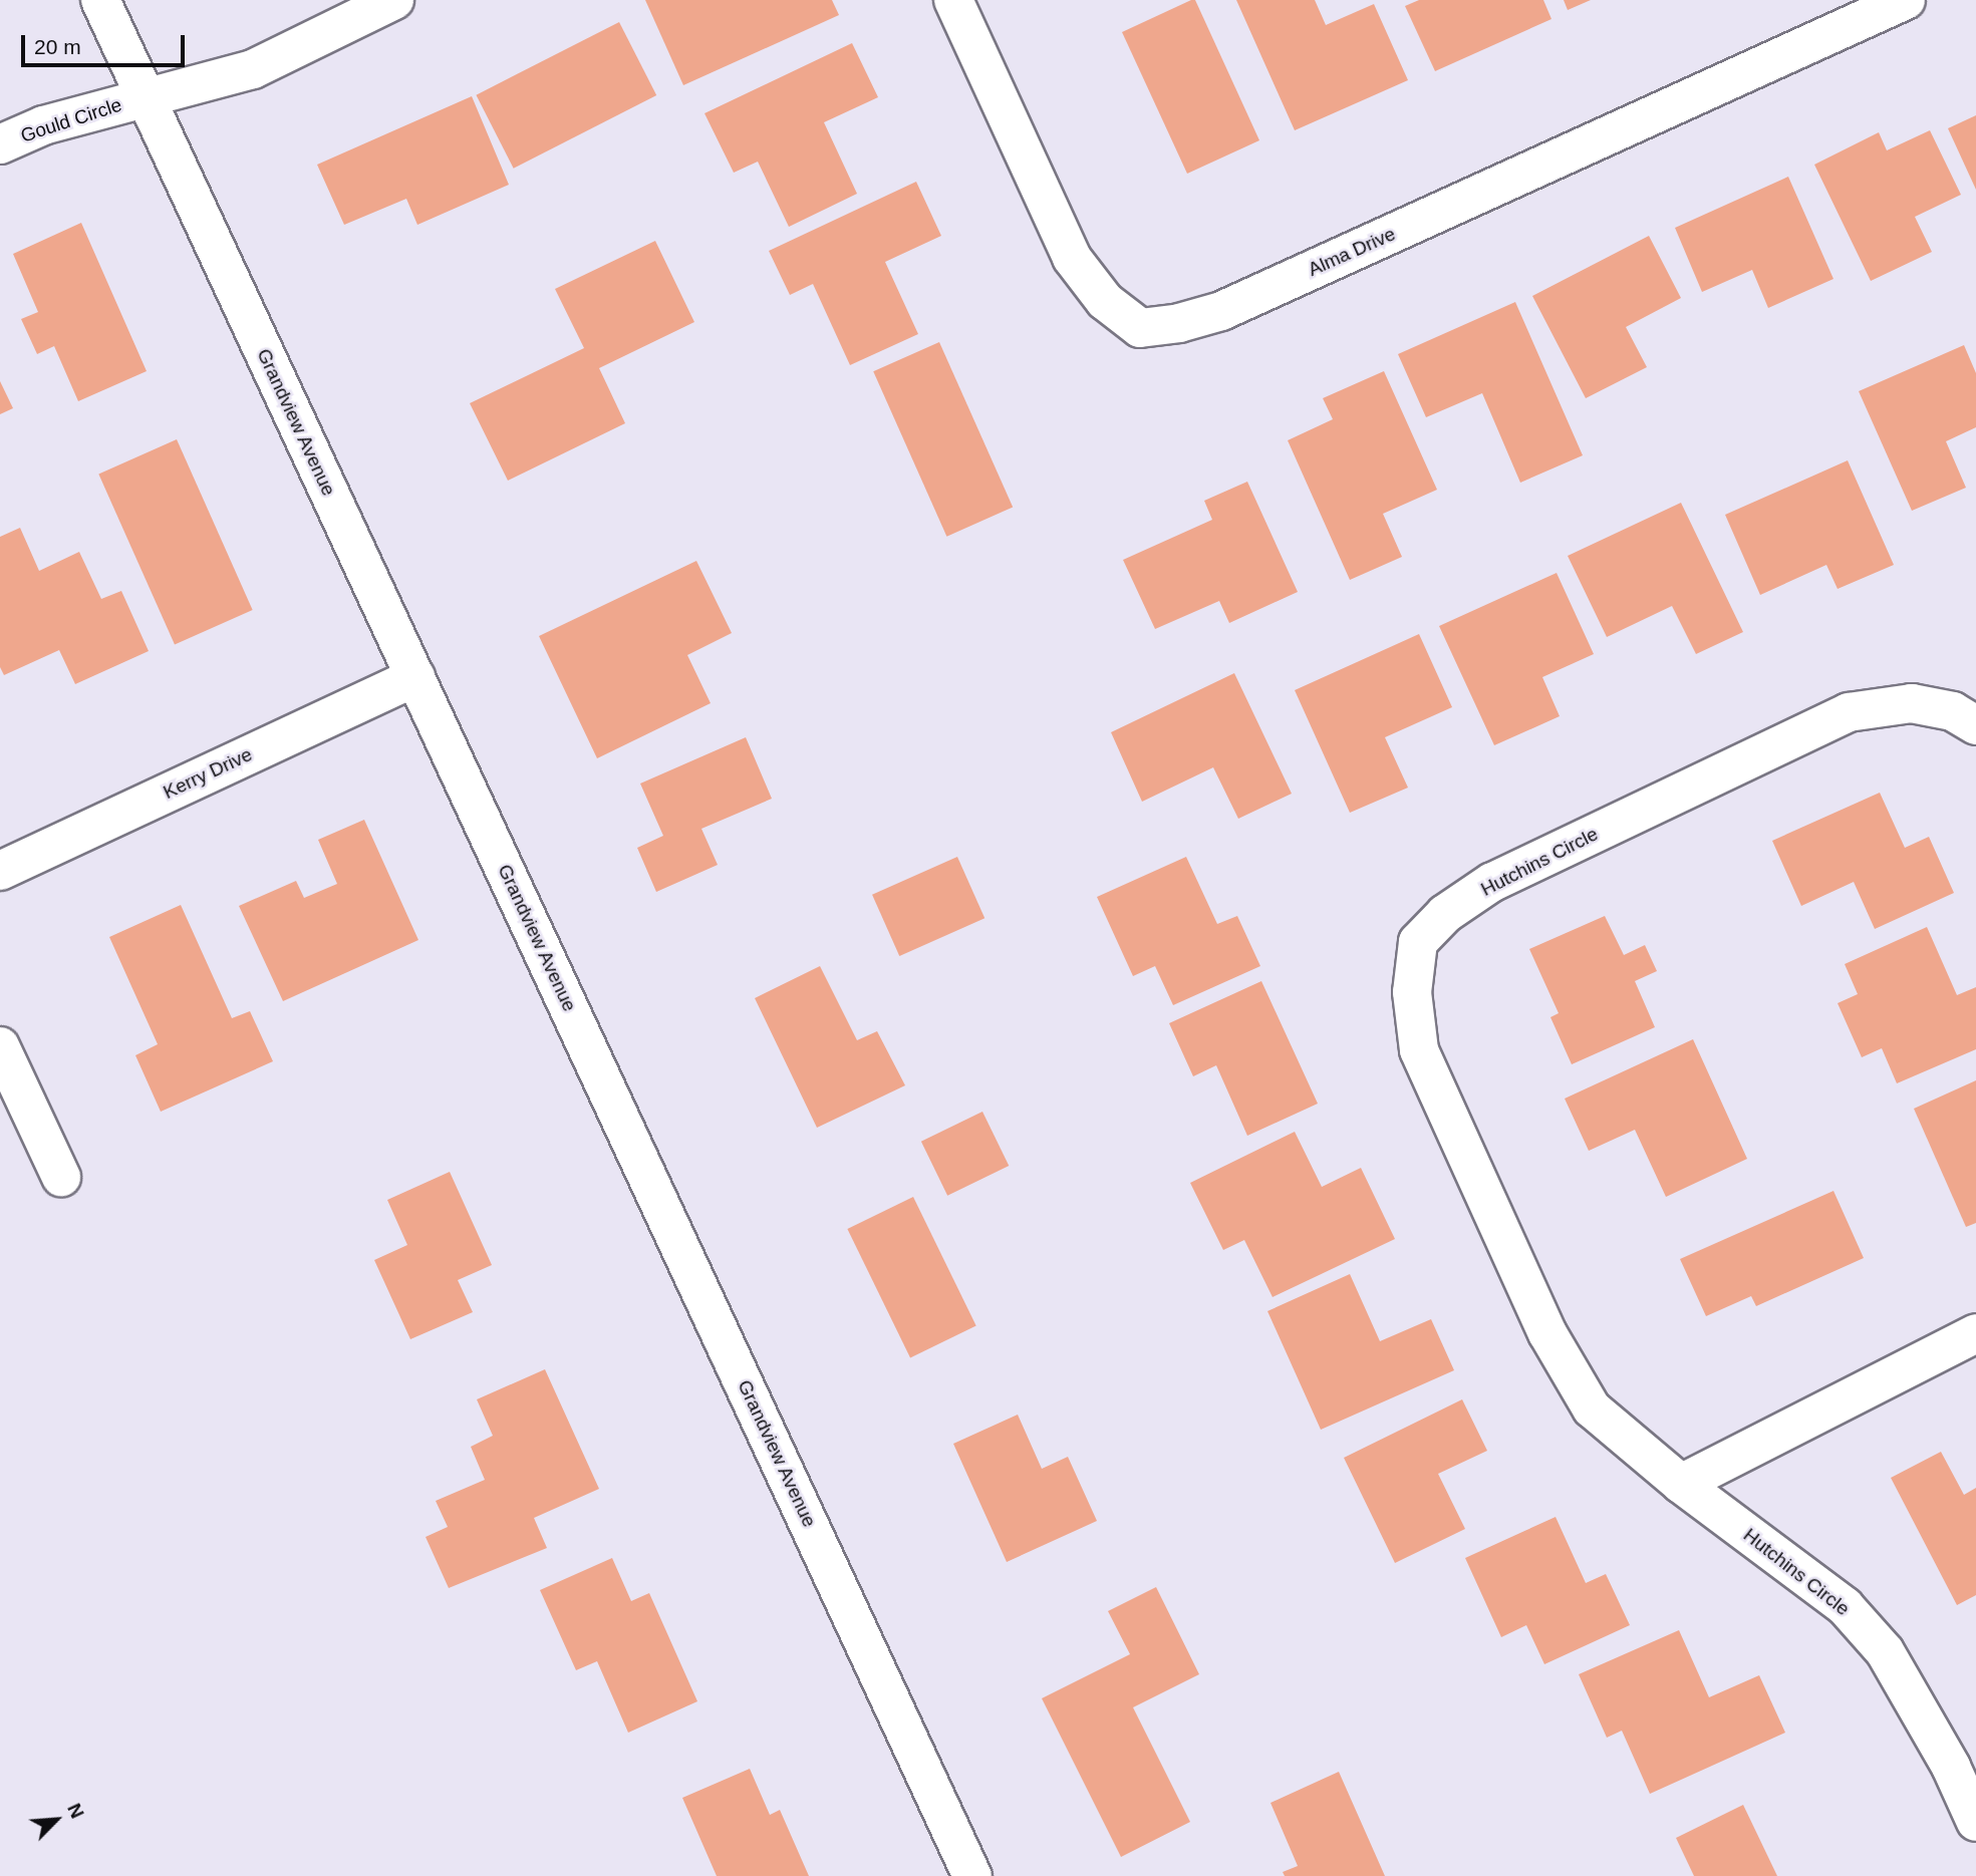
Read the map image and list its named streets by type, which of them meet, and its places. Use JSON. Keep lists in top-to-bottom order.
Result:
{
  "streets": {
    "street": [
      "Gould Circle",
      "Alma Drive",
      "Grandview Avenue",
      "Kerry Drive",
      "Hutchins Circle"
    ]
  },
  "crossings": [
    ["Gould Circle", "Grandview Avenue"],
    ["Grandview Avenue", "Kerry Drive"]
  ],
  "scale_bar": "20 m",
  "north": "top right"
}
